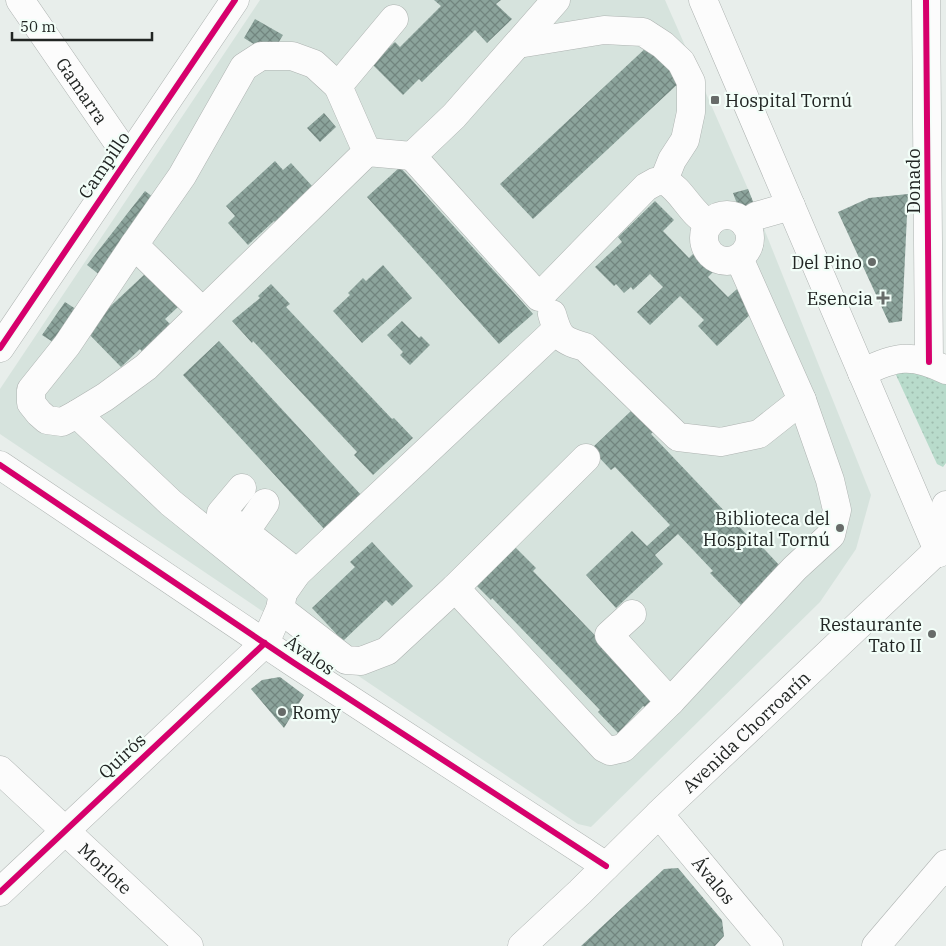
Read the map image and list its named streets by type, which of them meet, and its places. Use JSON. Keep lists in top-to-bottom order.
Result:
{
  "streets": {
    "street": [
      "Gamarra",
      "Campillo",
      "Donado",
      "Ávalos",
      "Avenida Chorroarín",
      "Quirós",
      "Morlote"
    ]
  },
  "crossings": [
    ["Gamarra", "Campillo"],
    ["Ávalos", "Avenida Chorroarín"],
    ["Ávalos", "Quirós"],
    ["Quirós", "Morlote"]
  ],
  "places": {
    "transit": ["Hospital Tornú"],
    "other": [
      "Del Pino",
      "Biblioteca del Hospital Tornú",
      "Restaurante Tato II",
      "Romy"
    ],
    "health": ["Esencia"]
  },
  "scale_bar": "50 m"
}
